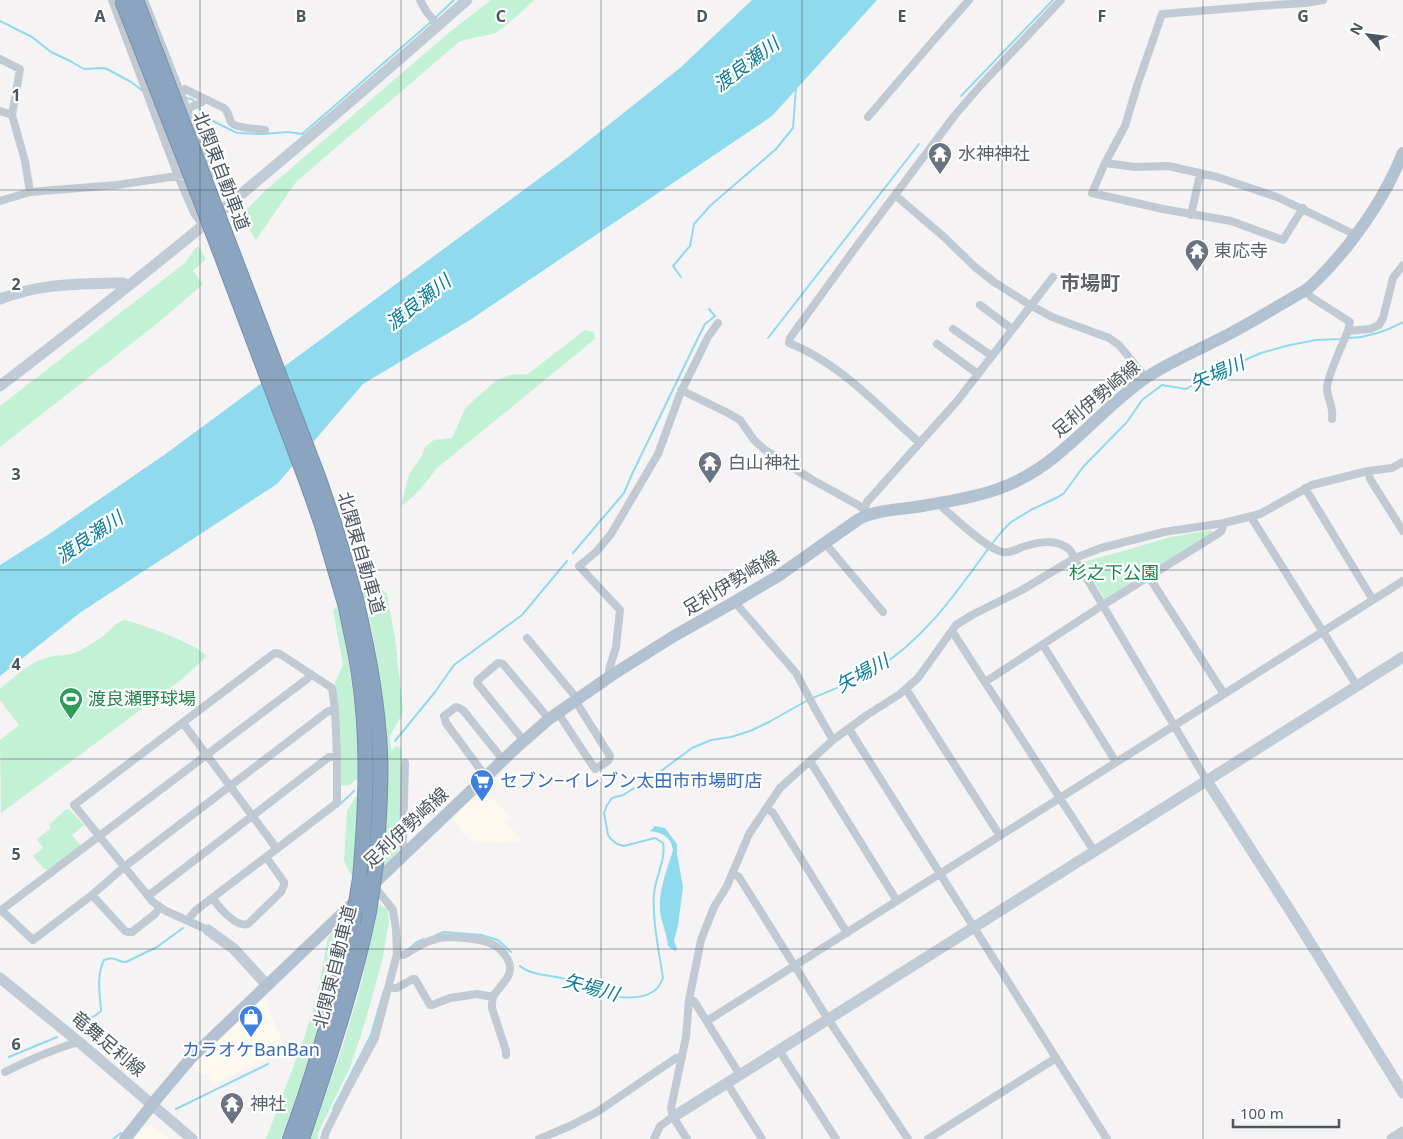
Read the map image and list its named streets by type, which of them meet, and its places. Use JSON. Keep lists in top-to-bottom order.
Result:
{
  "streets": {
    "highway": ["北関東自動車道"],
    "main road": ["足利伊勢崎線"],
    "street": ["竜舞足利線"]
  },
  "crossings": [
    ["北関東自動車道", "足利伊勢崎線"],
    ["足利伊勢崎線", "竜舞足利線"]
  ],
  "districts": ["市場町"],
  "water": ["渡良瀬川", "矢場川"],
  "parks": ["杉之下公園"],
  "places": {
    "temple": [
      "水神神社",
      "東応寺",
      "白山神社",
      "神社"
    ],
    "sports": ["渡良瀬野球場"],
    "supermarket": ["セブン−イレブン太田市市場町店"],
    "shop": ["カラオケBanBan"]
  },
  "scale_bar": "100 m",
  "north": "top left",
  "grid": {
    "columns": [
      "A",
      "B",
      "C",
      "D",
      "E",
      "F",
      "G"
    ],
    "rows": [
      "1",
      "2",
      "3",
      "4",
      "5",
      "6"
    ]
  }
}
